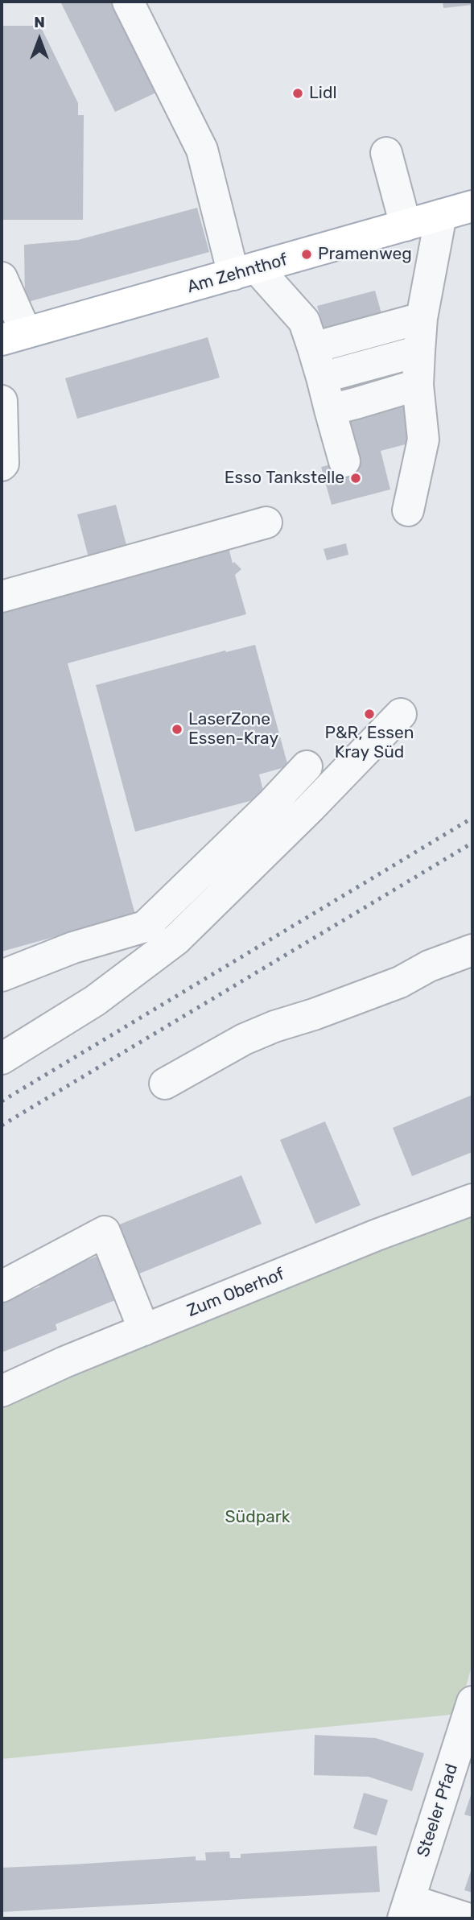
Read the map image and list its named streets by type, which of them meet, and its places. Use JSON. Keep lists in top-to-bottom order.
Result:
{
  "streets": {
    "main road": ["Am Zehnthof"],
    "street": ["Zum Oberhof", "Steeler Pfad"]
  },
  "parks": ["Südpark"],
  "places": [
    "Lidl",
    "Pramenweg",
    "Esso Tankstelle",
    "P&R, Essen Kray Süd",
    "LaserZone Essen-Kray"
  ],
  "north": "top"
}
